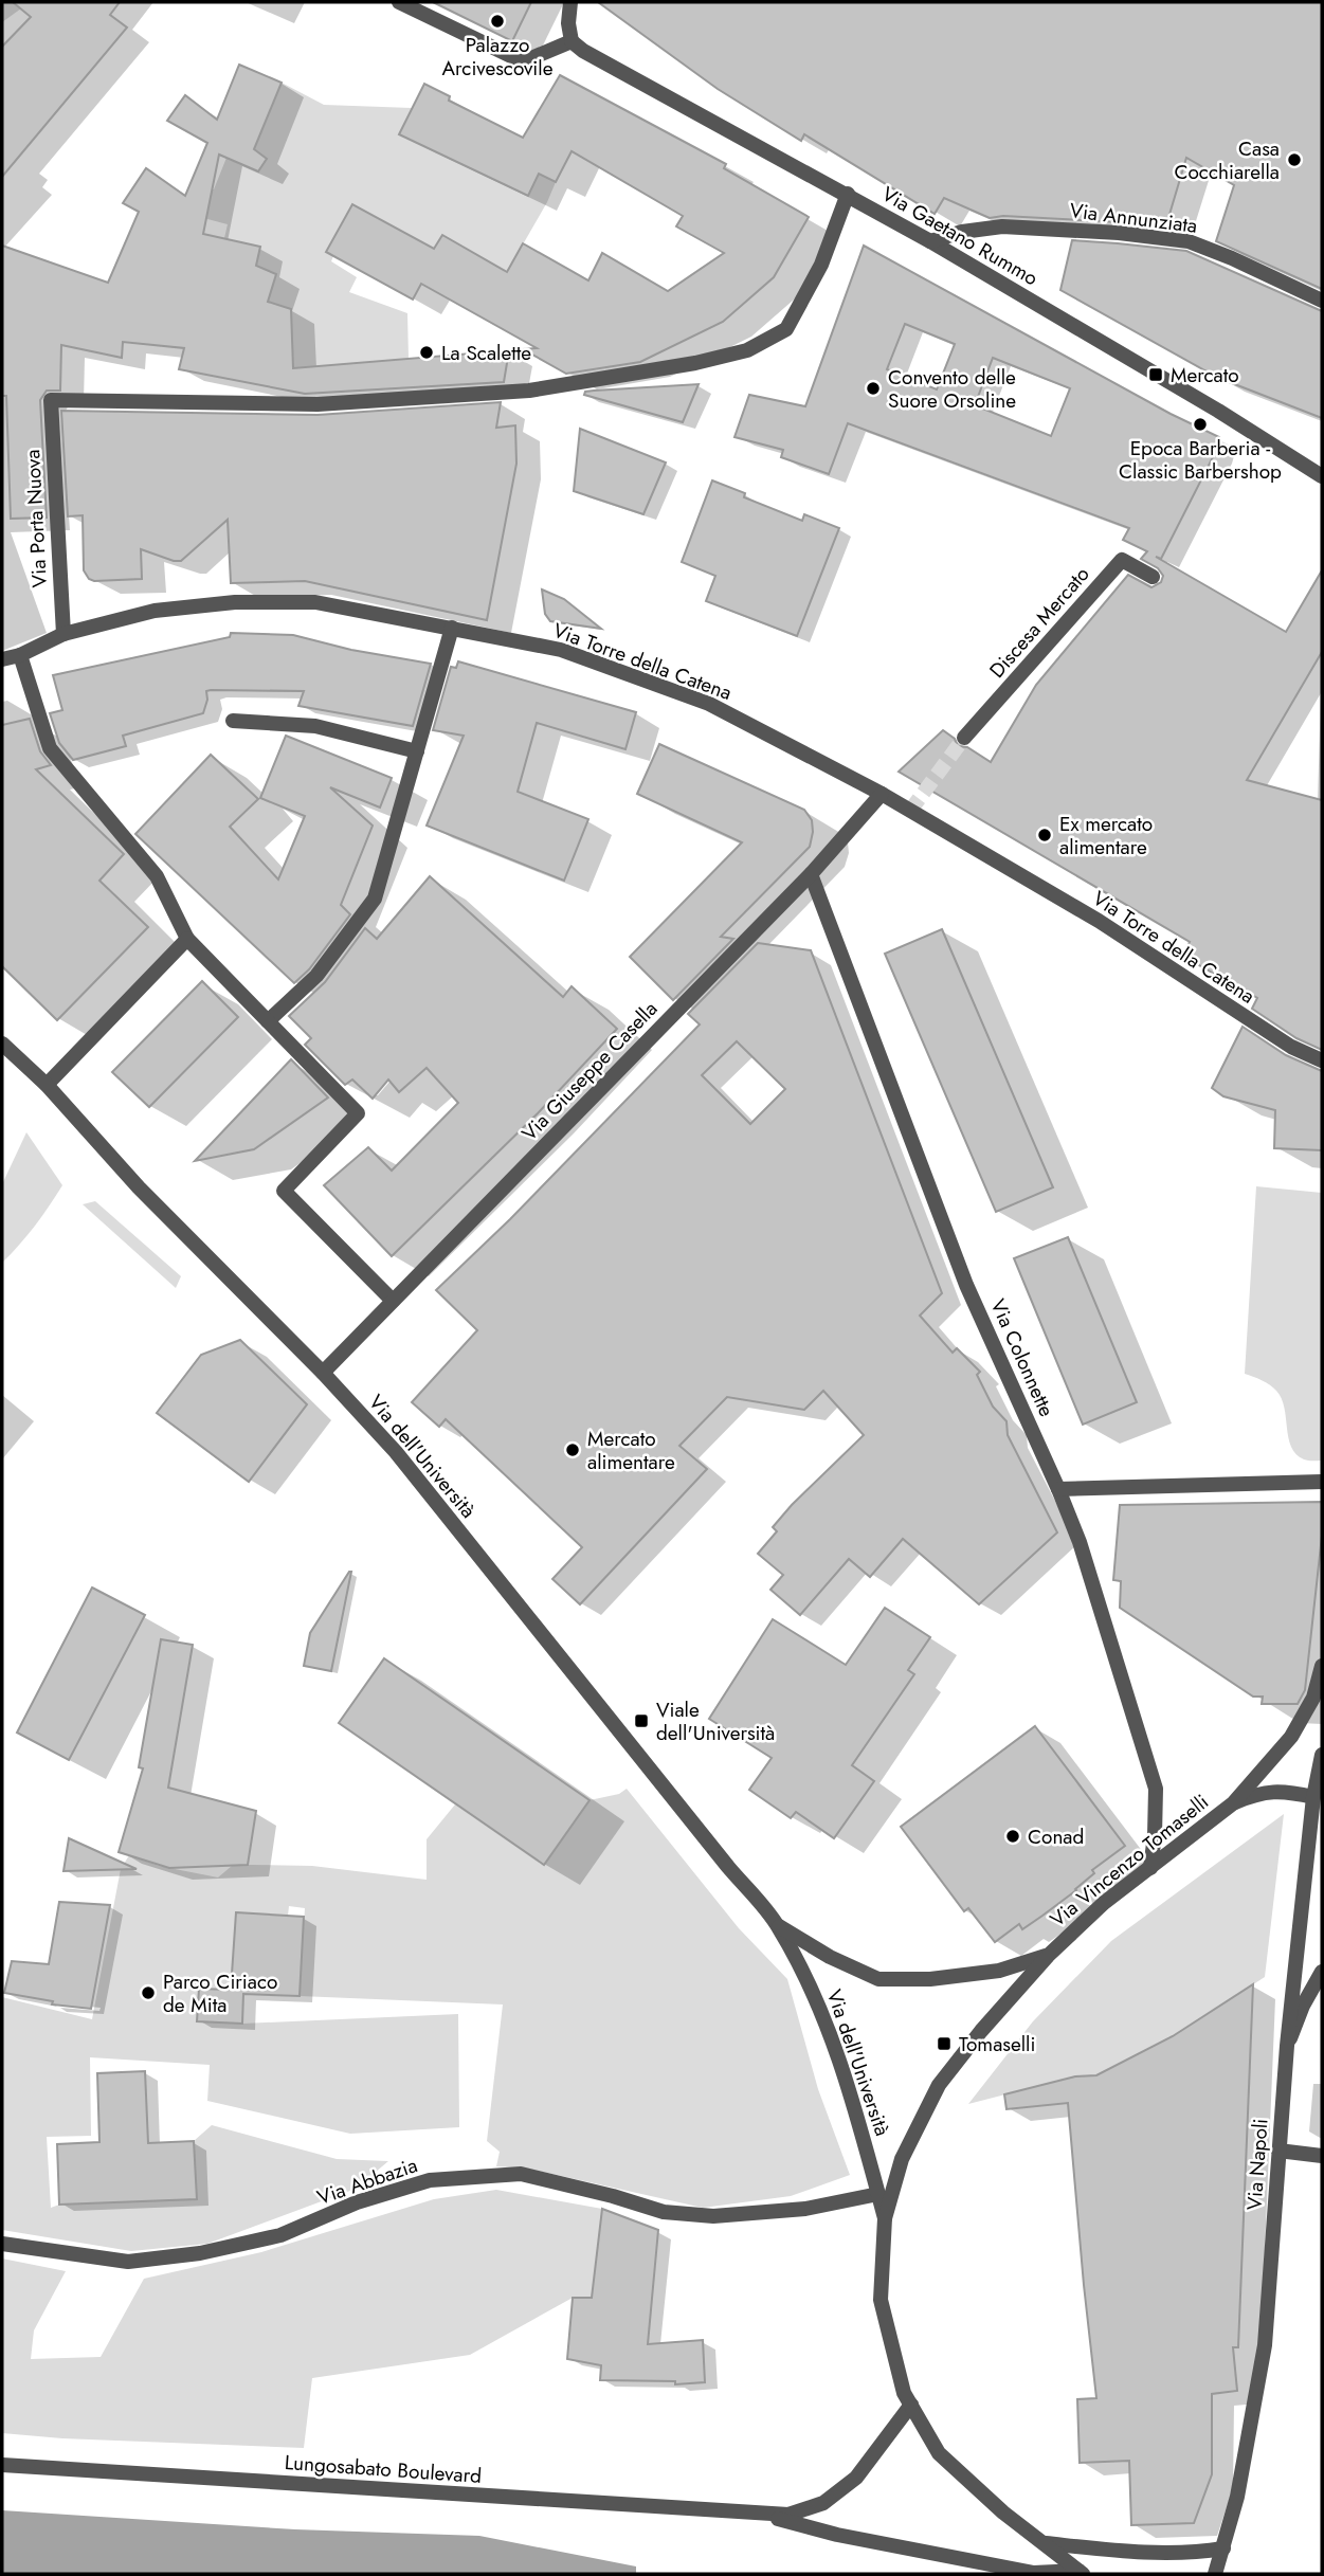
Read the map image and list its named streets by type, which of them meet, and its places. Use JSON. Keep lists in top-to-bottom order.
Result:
{
  "streets": {
    "street": [
      "Via Annunziata",
      "Via Gaetano Rummo",
      "Via Porta Nuova",
      "Discesa Mercato",
      "Via Torre della Catena",
      "Via Giuseppe Casella",
      "Via Colonnette",
      "Via dell'Università",
      "Via Vincenzo Tomaselli",
      "Via Napoli",
      "Via Abbazia",
      "Lungosabato Boulevard"
    ]
  },
  "crossings": [
    ["Via Annunziata", "Via Gaetano Rummo"],
    ["Via Gaetano Rummo", "Via Porta Nuova"],
    ["Via Porta Nuova", "Via Torre della Catena"],
    ["Via Torre della Catena", "Via Giuseppe Casella"],
    ["Via Giuseppe Casella", "Via Colonnette"],
    ["Via Giuseppe Casella", "Via dell'Università"],
    ["Via Colonnette", "Via Vincenzo Tomaselli"],
    ["Via dell'Università", "Via Vincenzo Tomaselli"],
    ["Via dell'Università", "Via Abbazia"],
    ["Via Vincenzo Tomaselli", "Lungosabato Boulevard"]
  ],
  "places": {
    "other": [
      "Palazzo Arcivescovile",
      "Casa Cocchiarella",
      "La Scalette",
      "Convento delle Suore Orsoline",
      "Epoca Barberia - Classic Barbershop",
      "Ex mercato alimentare",
      "Mercato alimentare",
      "Conad",
      "Parco Ciriaco de Mita"
    ],
    "transit": ["Mercato", "Viale dell'Università", "Tomaselli"]
  }
}
